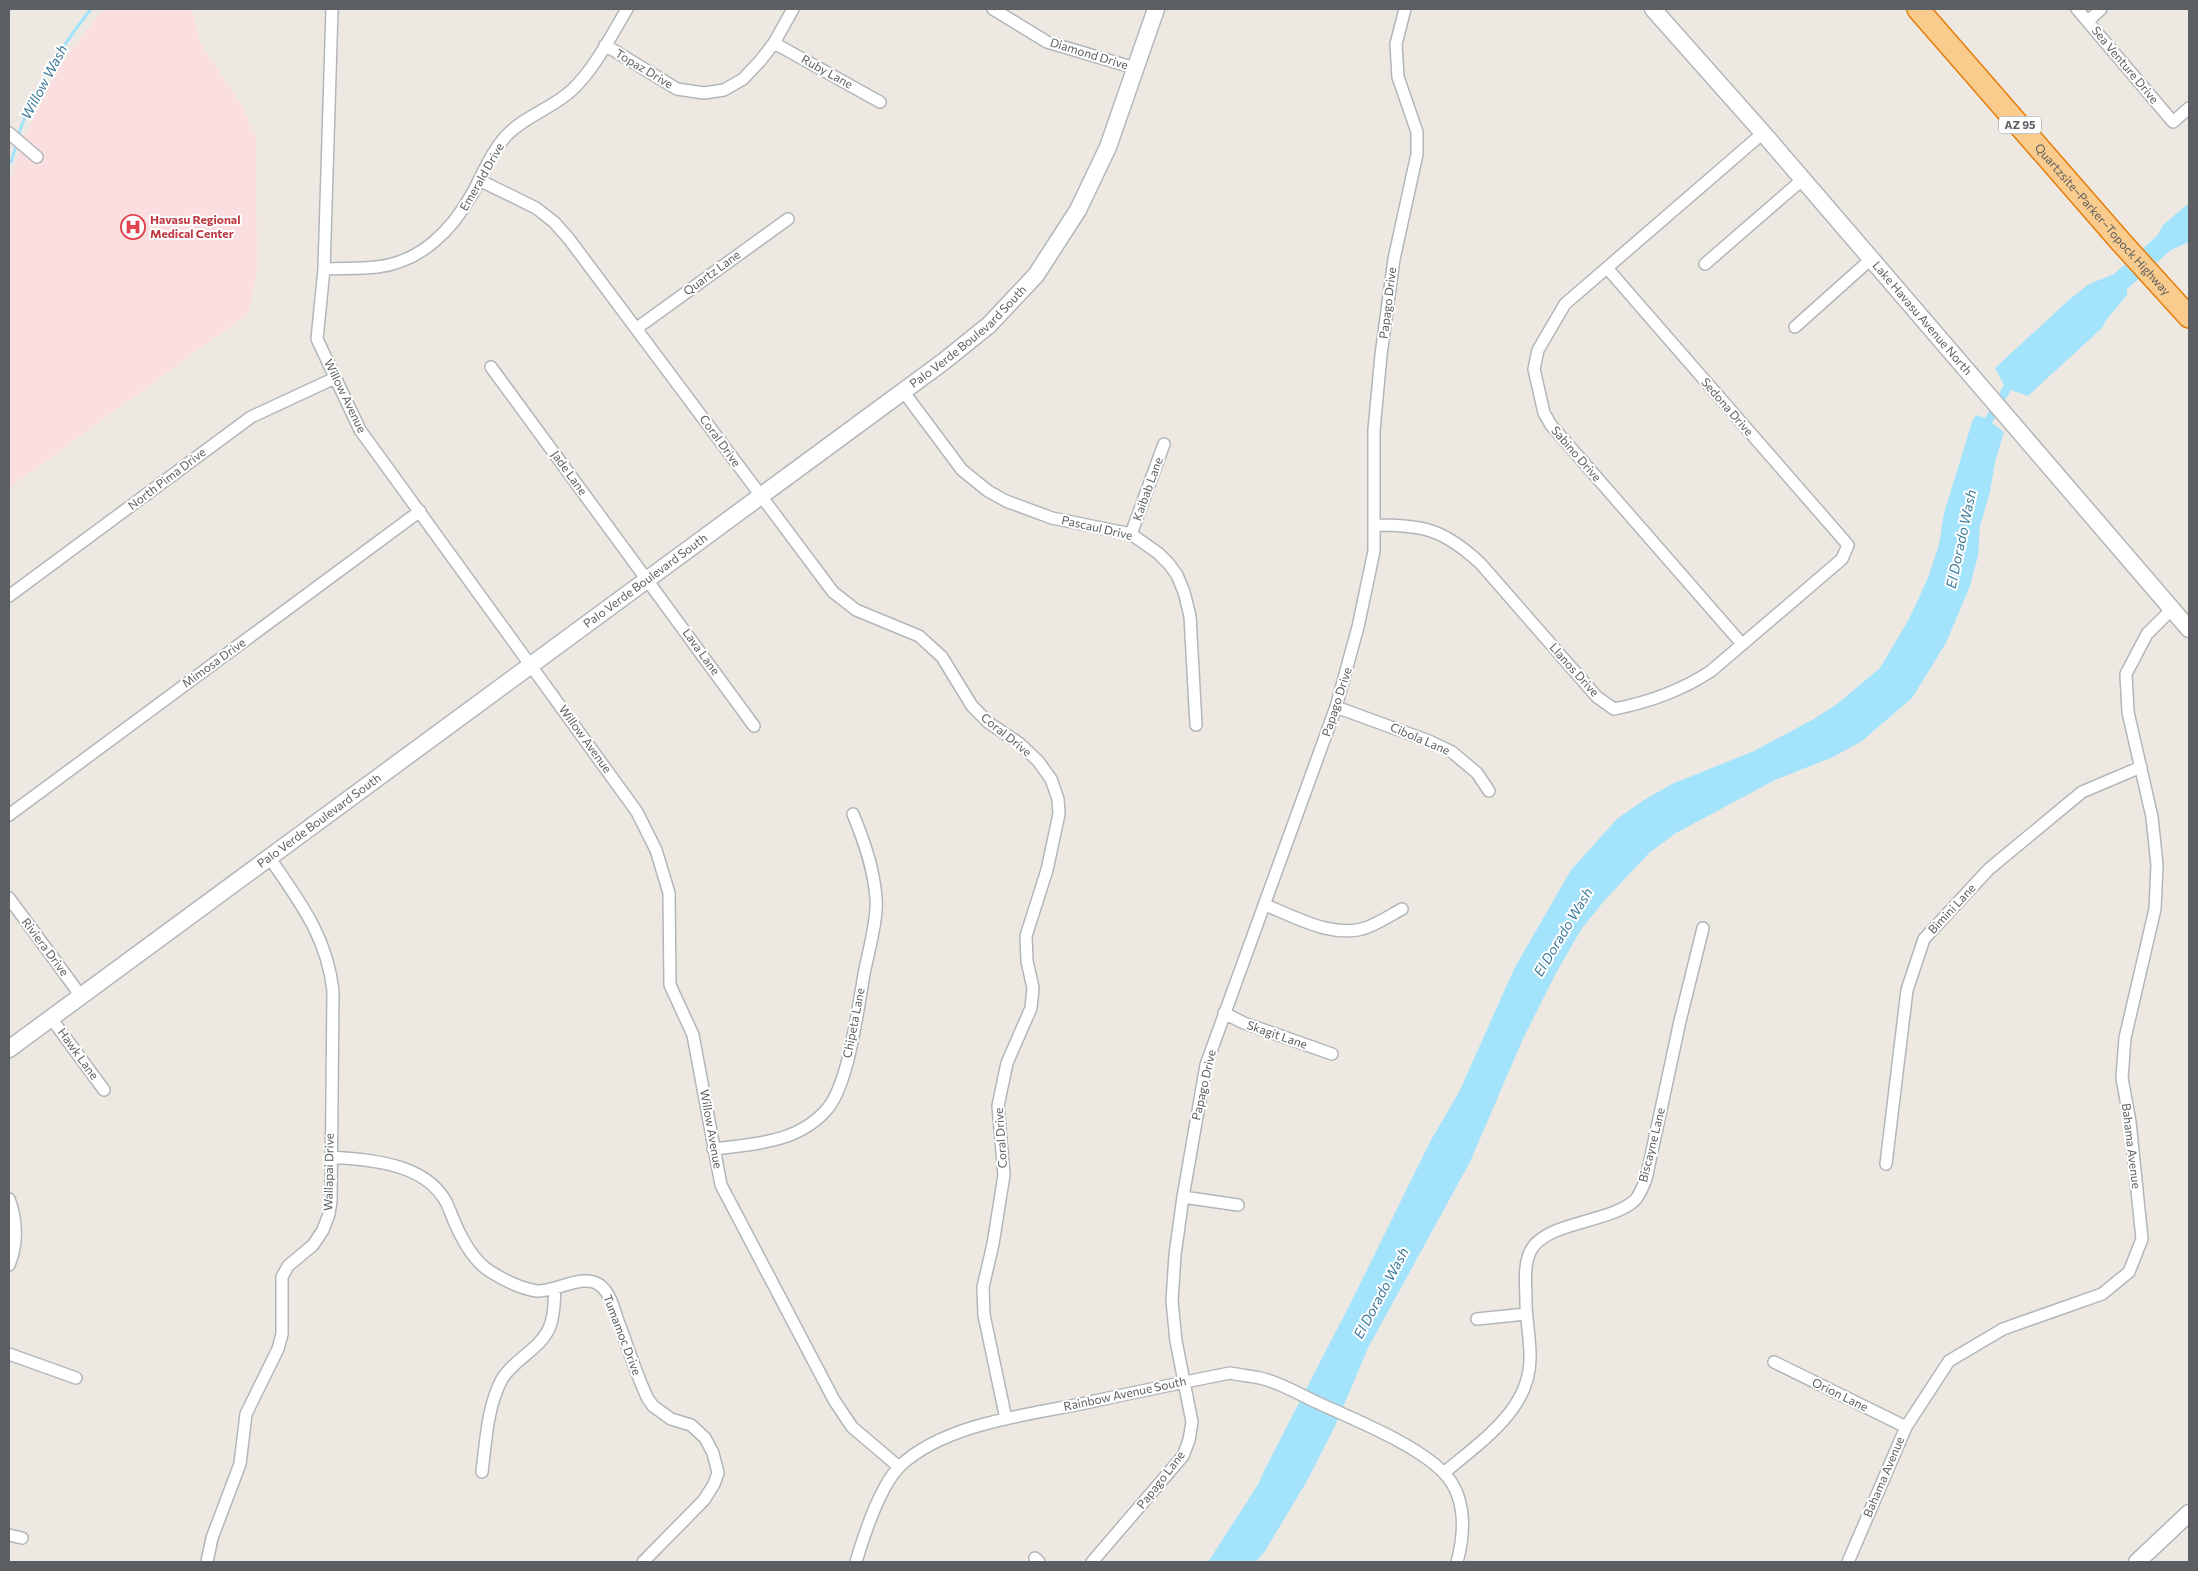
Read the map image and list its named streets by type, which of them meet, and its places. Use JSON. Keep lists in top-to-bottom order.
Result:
{
  "streets": {
    "highway": ["AZ 95", "Quartzsite–Parker–Topock Highway"],
    "main road": ["Lake Havasu Avenue North", "Palo Verde Boulevard South"],
    "street": [
      "Diamond Drive",
      "Sea Venture Drive",
      "Topaz Drive",
      "Ruby Lane",
      "Emerald Drive",
      "Quartz Lane",
      "Papago Drive",
      "Willow Avenue",
      "Sedona Drive",
      "Coral Drive",
      "Sabino Drive",
      "Jade Lane",
      "North Pima Drive",
      "Kaibab Lane",
      "Pascaul Drive",
      "Lava Lane",
      "Mimosa Drive",
      "Llanos Drive",
      "Cibola Lane",
      "Bimini Lane",
      "Riviera Drive",
      "Chipeta Lane",
      "Skagit Lane",
      "Hawk Lane",
      "Biscayne Lane",
      "Bahama Avenue",
      "Wallapai Drive",
      "Tumamoc Drive",
      "Rainbow Avenue South",
      "Orion Lane",
      "Papago Lane"
    ]
  },
  "crossings": [
    ["Diamond Drive", "Palo Verde Boulevard South"],
    ["Topaz Drive", "Ruby Lane"],
    ["Topaz Drive", "Emerald Drive"],
    ["Emerald Drive", "Willow Avenue"],
    ["Emerald Drive", "Coral Drive"],
    ["Quartz Lane", "Coral Drive"],
    ["Papago Drive", "Llanos Drive"],
    ["Papago Drive", "Cibola Lane"],
    ["Papago Drive", "Skagit Lane"],
    ["Papago Drive", "Rainbow Avenue South"],
    ["Papago Drive", "Papago Lane"],
    ["Lake Havasu Avenue North", "Sabino Drive"],
    ["Lake Havasu Avenue North", "Bahama Avenue"],
    ["Palo Verde Boulevard South", "Willow Avenue"],
    ["Palo Verde Boulevard South", "Coral Drive"],
    ["Palo Verde Boulevard South", "Jade Lane"],
    ["Palo Verde Boulevard South", "Pascaul Drive"],
    ["Palo Verde Boulevard South", "Lava Lane"],
    ["Palo Verde Boulevard South", "Riviera Drive"],
    ["Palo Verde Boulevard South", "Hawk Lane"],
    ["Palo Verde Boulevard South", "Wallapai Drive"],
    ["Willow Avenue", "North Pima Drive"],
    ["Willow Avenue", "Mimosa Drive"],
    ["Willow Avenue", "Chipeta Lane"],
    ["Willow Avenue", "Rainbow Avenue South"],
    ["Sedona Drive", "Sabino Drive"],
    ["Sedona Drive", "Llanos Drive"],
    ["Coral Drive", "Rainbow Avenue South"],
    ["Sabino Drive", "Llanos Drive"],
    ["Jade Lane", "Lava Lane"],
    ["Kaibab Lane", "Pascaul Drive"],
    ["Bimini Lane", "Bahama Avenue"],
    ["Biscayne Lane", "Rainbow Avenue South"],
    ["Bahama Avenue", "Orion Lane"],
    ["Wallapai Drive", "Tumamoc Drive"],
    ["Rainbow Avenue South", "Papago Lane"]
  ],
  "water": ["Willow Wash", "El Dorado Wash"],
  "places": {
    "hospital": ["Havasu Regional Medical Center"]
  }
}
